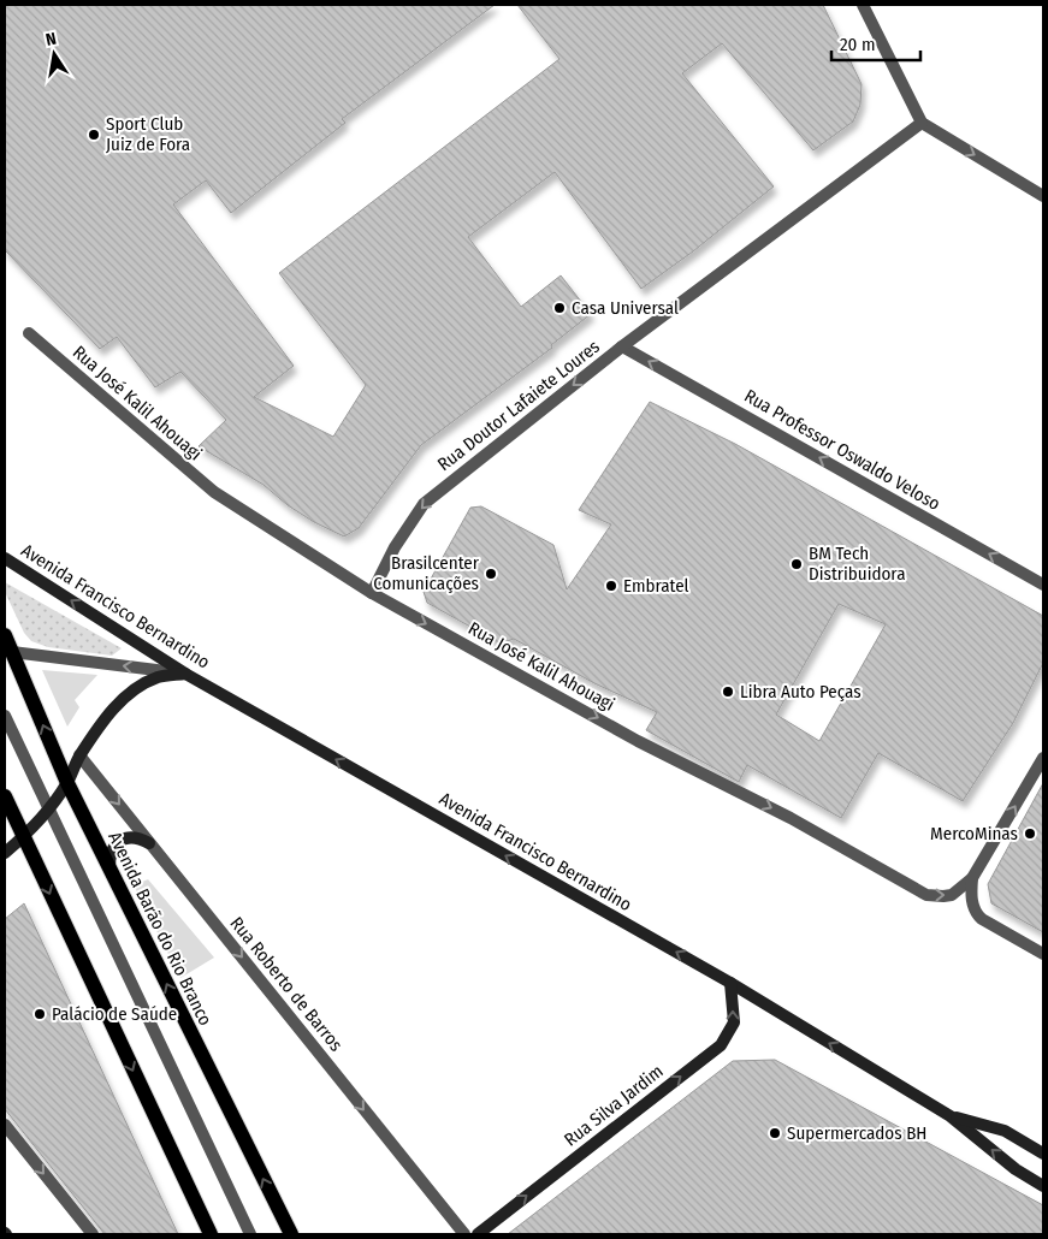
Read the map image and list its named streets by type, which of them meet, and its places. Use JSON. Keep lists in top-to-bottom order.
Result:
{
  "streets": {
    "main road": ["Avenida Francisco Bernardino", "Avenida Barão do Rio Branco", "Rua Silva Jardim"],
    "street": [
      "Rua José Kalil Ahouagi",
      "Rua Doutor Lafaiete Loures",
      "Rua Professor Oswaldo Veloso",
      "Rua Roberto de Barros"
    ]
  },
  "crossings": [
    ["Rua José Kalil Ahouagi", "Rua Doutor Lafaiete Loures"],
    ["Rua Doutor Lafaiete Loures", "Rua Professor Oswaldo Veloso"],
    ["Avenida Francisco Bernardino", "Rua Silva Jardim"]
  ],
  "one_way": [
    "Rua José Kalil Ahouagi",
    "Rua Doutor Lafaiete Loures",
    "Rua Professor Oswaldo Veloso",
    "Avenida Francisco Bernardino",
    "Rua Silva Jardim"
  ],
  "places": [
    "Sport Club Juiz de Fora",
    "Casa Universal",
    "BM Tech Distribuidora",
    "Brasilcenter Comunicações",
    "Embratel",
    "Libra Auto Peças",
    "MercoMinas",
    "Palácio de Saúde",
    "Supermercados BH"
  ],
  "scale_bar": "20 m",
  "north": "top"
}
